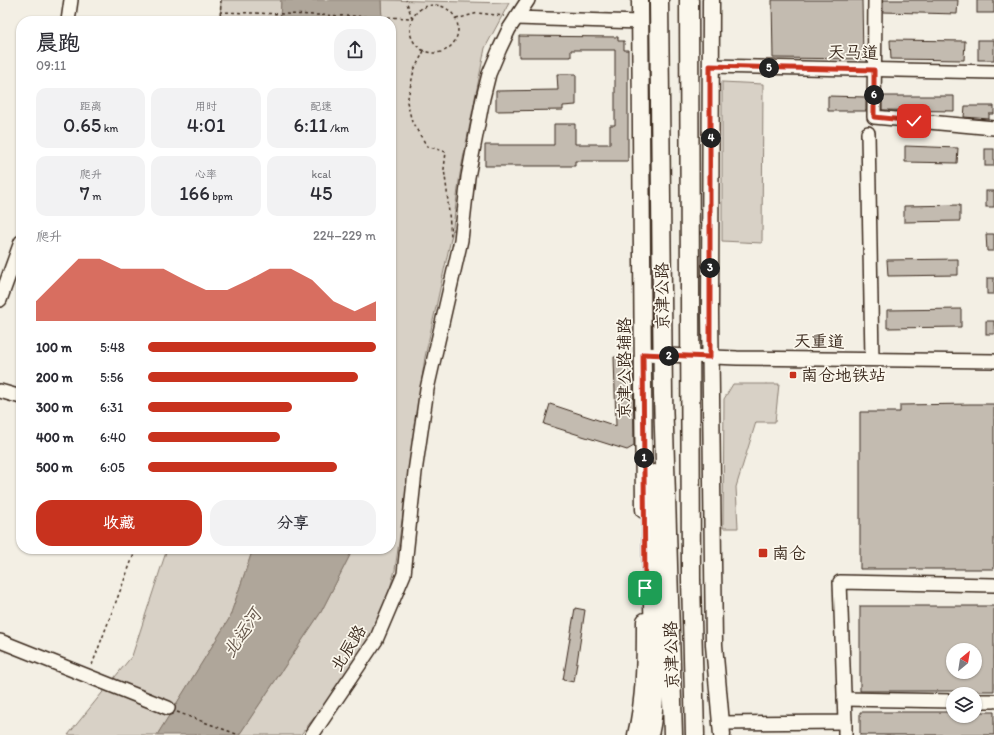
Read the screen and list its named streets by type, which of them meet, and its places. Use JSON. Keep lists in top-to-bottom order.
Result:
{
  "streets": {
    "highway": ["京津公路"],
    "main road": ["京津公路辅路"],
    "street": ["天马道", "天重道", "北辰路"]
  },
  "crossings": [
    ["京津公路", "天重道"],
    ["天重道", "京津公路辅路"]
  ],
  "water": ["北运河"],
  "places": {
    "transit": ["南仓地铁站", "南仓"]
  },
  "north": "top right",
  "page": {
    "heading": ["晨跑", "09:11"],
    "pins": [
      "5",
      "6",
      "4",
      "3",
      "2",
      "1"
    ],
    "stats": [
      ["距离", "0.65 km"],
      ["用时", "4:01"],
      ["配速", "6:11 /km"],
      ["爬升", "7 m"],
      ["心率", "166 bpm"],
      ["kcal", "45"]
    ],
    "chart": ["爬升", "224–229 m"],
    "list": [
      {
        "name": "100 m",
        "note": "5:48"
      },
      {
        "name": "200 m",
        "note": "5:56"
      },
      {
        "name": "300 m",
        "note": "6:31"
      },
      {
        "name": "400 m",
        "note": "6:40"
      },
      {
        "name": "500 m",
        "note": "6:05"
      }
    ],
    "buttons": ["收藏", "分享"]
  }
}
